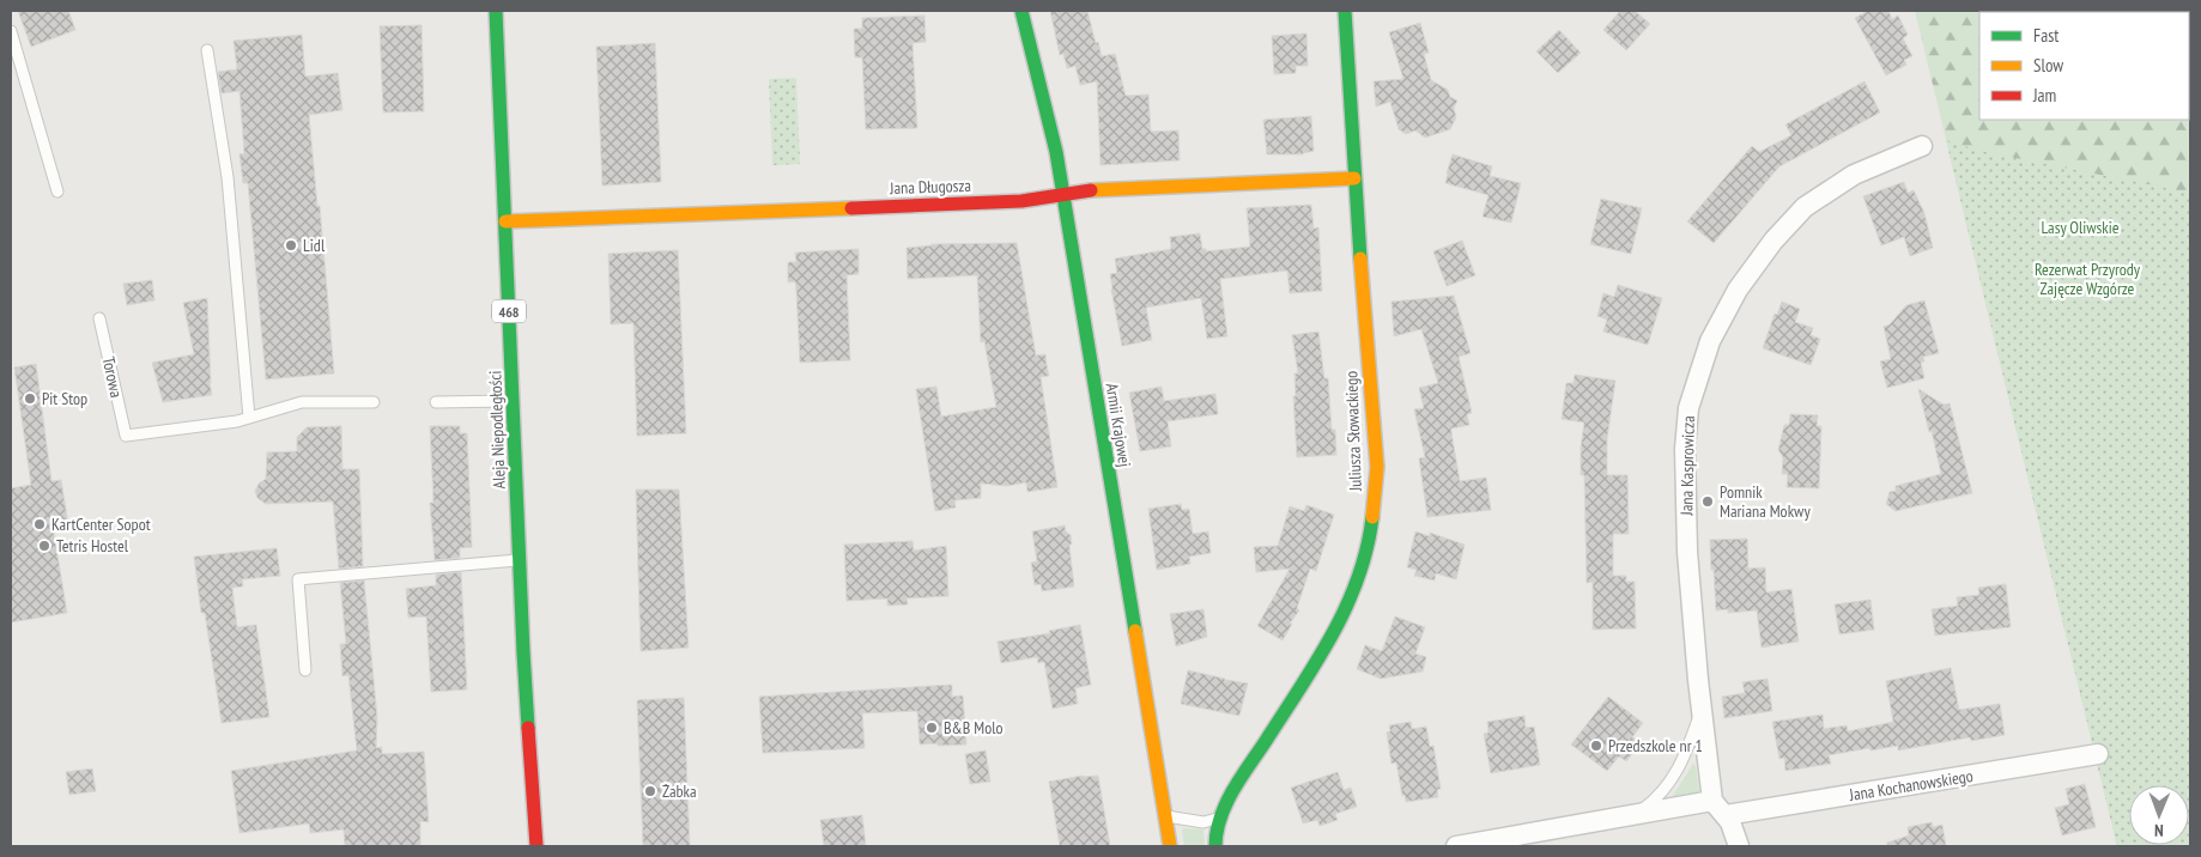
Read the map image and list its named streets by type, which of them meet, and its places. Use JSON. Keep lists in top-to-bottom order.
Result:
{
  "streets": {
    "street": [
      "Jana Długosza",
      "468",
      "Armii Krajowej",
      "Aleja Niepodległości",
      "Juliusza Słowackiego",
      "Jana Kasprowicza",
      "Jana Kochanowskiego"
    ],
    "lane": ["Torowa"]
  },
  "crossings": [
    ["Jana Długosza", "Armii Krajowej"],
    ["Jana Długosza", "Aleja Niepodległości"],
    ["Jana Długosza", "Juliusza Słowackiego"],
    ["Jana Kasprowicza", "Jana Kochanowskiego"]
  ],
  "parks": ["Lasy Oliwskie", "Rezerwat Przyrody Zajęcze Wzgórze"],
  "places": [
    "Lidl",
    "Pit Stop",
    "Pomnik Mariana Mokwy",
    "KartCenter Sopot",
    "Tetris Hostel",
    "B&B Molo",
    "Przedszkole nr 1",
    "Żabka"
  ],
  "legend": ["Fast", "Slow", "Jam"],
  "north": "bottom"
}
